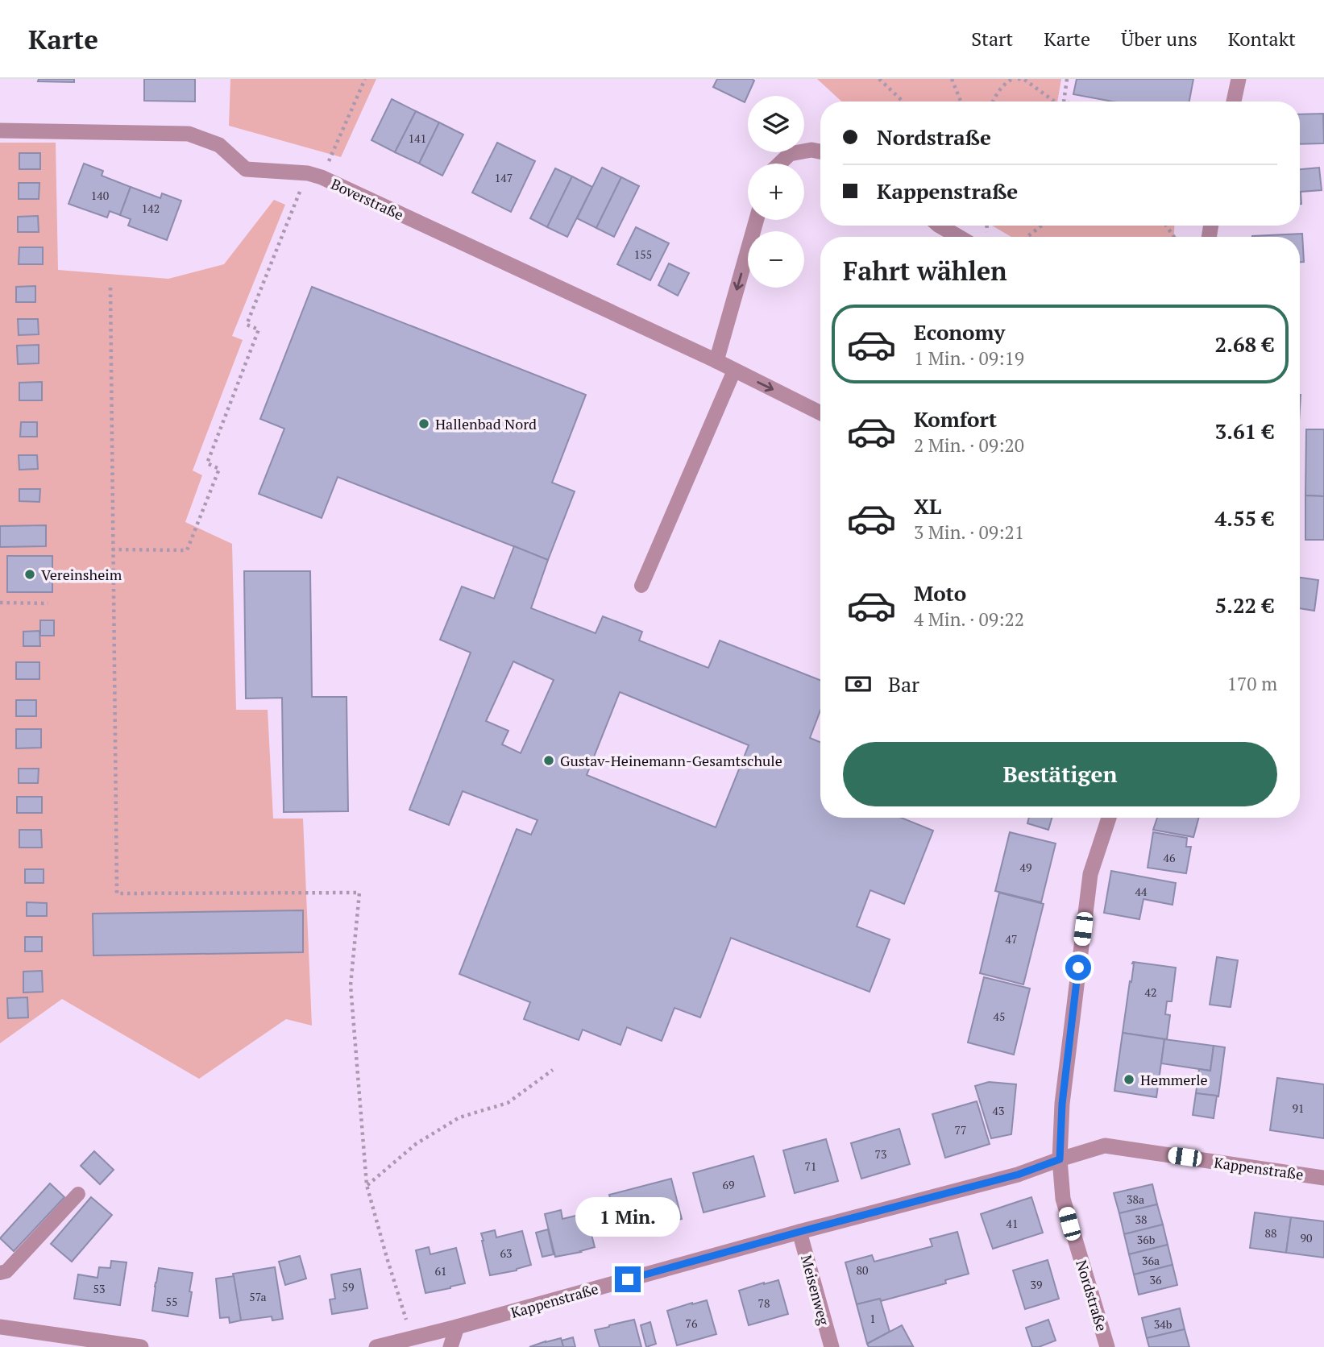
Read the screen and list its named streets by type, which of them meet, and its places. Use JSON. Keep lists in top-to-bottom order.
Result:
{
  "streets": {
    "street": [
      "Boverstraße",
      "Kappenstraße",
      "Meisenweg",
      "Nordstraße"
    ]
  },
  "crossings": [
    ["Kappenstraße", "Meisenweg"],
    ["Kappenstraße", "Nordstraße"]
  ],
  "places": [
    "Hallenbad Nord",
    "Vereinsheim",
    "Gustav-Heinemann-Gesamtschule",
    "Hemmerle"
  ],
  "house_numbers": [
    "141",
    "147",
    "140",
    "142",
    "155",
    "46",
    "49",
    "44",
    "47",
    "42",
    "45",
    "91",
    "43",
    "77",
    "73",
    "71",
    "69",
    "38a",
    "38",
    "41",
    "88",
    "90",
    "36b",
    "63",
    "36a",
    "80",
    "61",
    "36",
    "39",
    "59",
    "53",
    "57a",
    "55",
    "78",
    "1",
    "76",
    "34b"
  ],
  "page": {
    "header": "Karte",
    "nav": [
      "Start",
      "Karte",
      "Über uns",
      "Kontakt"
    ],
    "map_buttons": ["+", "−"],
    "banner": ["Nordstraße", "Kappenstraße"],
    "heading": "Fahrt wählen",
    "list": [
      {
        "name": "Economy",
        "note": "1 Min. · 09:19",
        "value": "2.68 €"
      },
      {
        "name": "Komfort",
        "note": "2 Min. · 09:20",
        "value": "3.61 €"
      },
      {
        "name": "XL",
        "note": "3 Min. · 09:21",
        "value": "4.55 €"
      },
      {
        "name": "Moto",
        "note": "4 Min. · 09:22",
        "value": "5.22 €"
      }
    ],
    "pay": ["Bar", "170 m"],
    "buttons": "Bestätigen",
    "bubble": "1 Min."
  }
}
